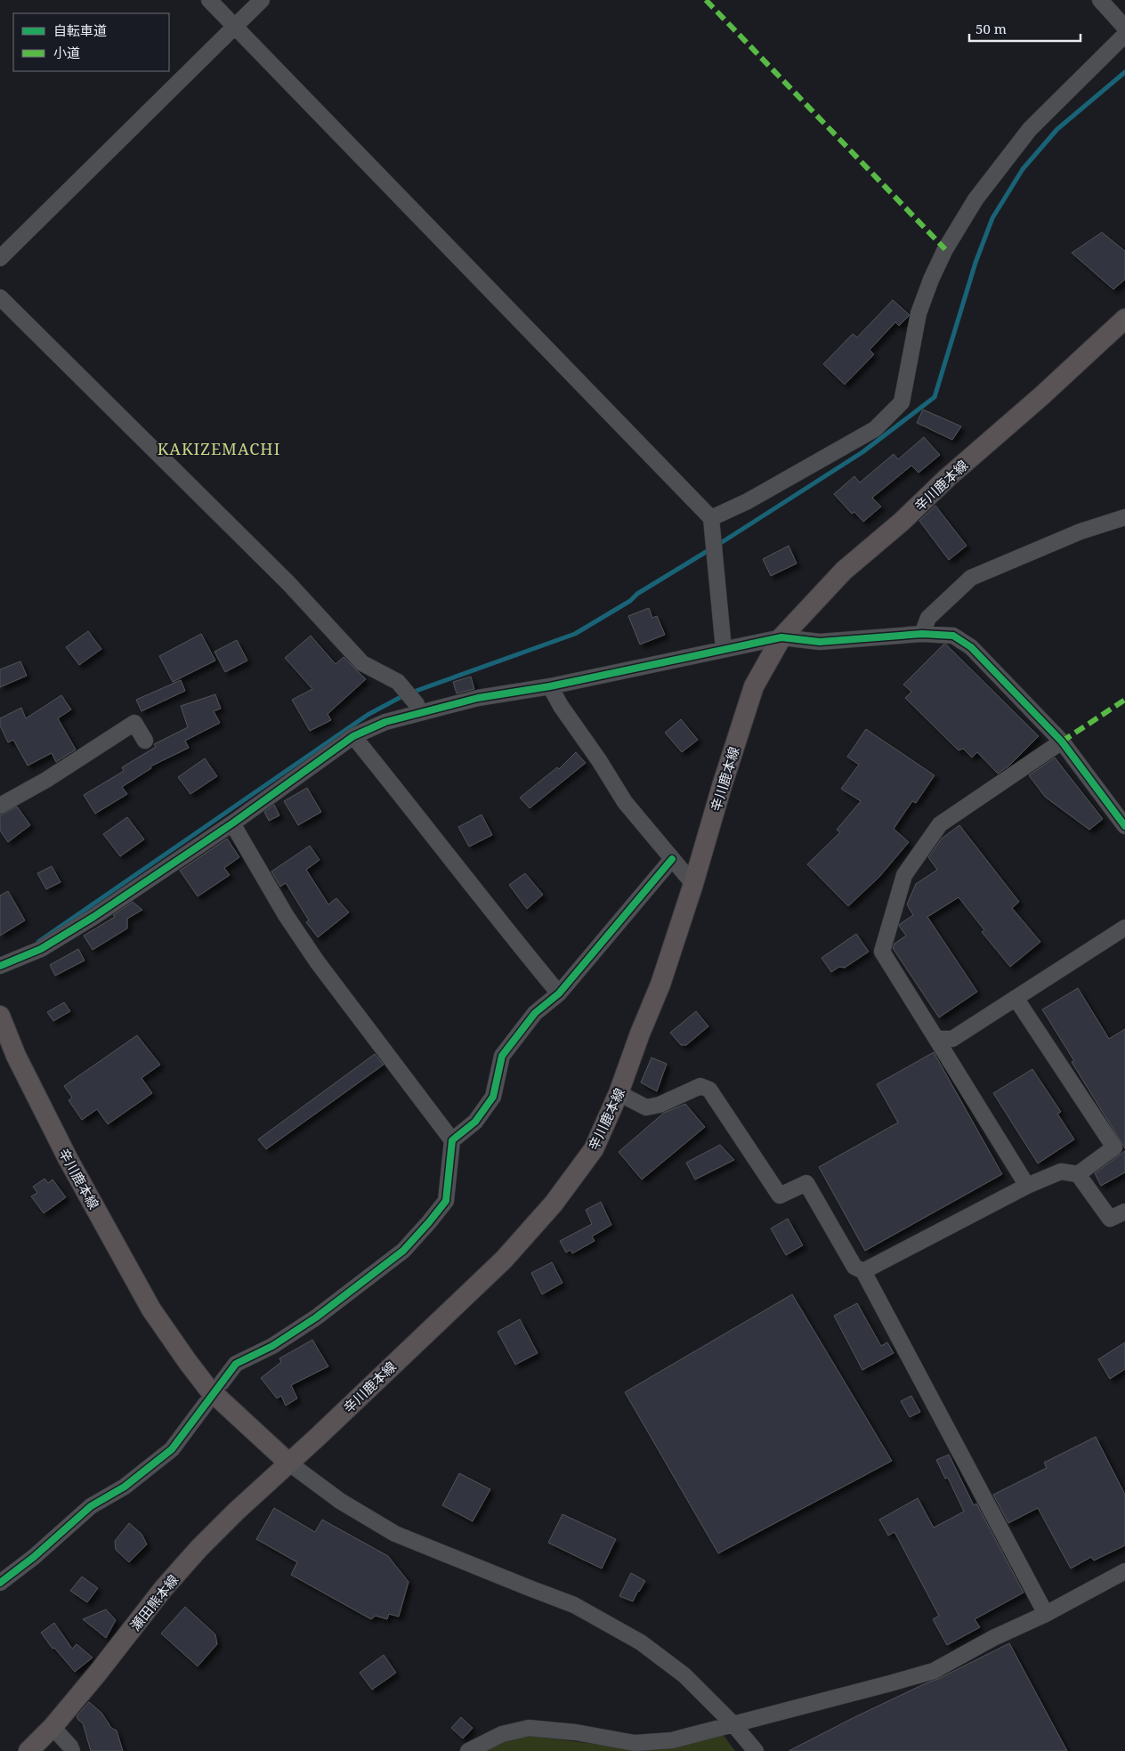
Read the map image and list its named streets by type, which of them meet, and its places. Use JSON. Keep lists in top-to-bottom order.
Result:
{
  "streets": {
    "main road": ["辛川鹿本線", "瀬田熊本線"]
  },
  "crossings": [
    ["辛川鹿本線", "瀬田熊本線"]
  ],
  "districts": ["KAKIZEMACHI"],
  "legend": ["自転車道", "小道"],
  "scale_bar": "50 m"
}
